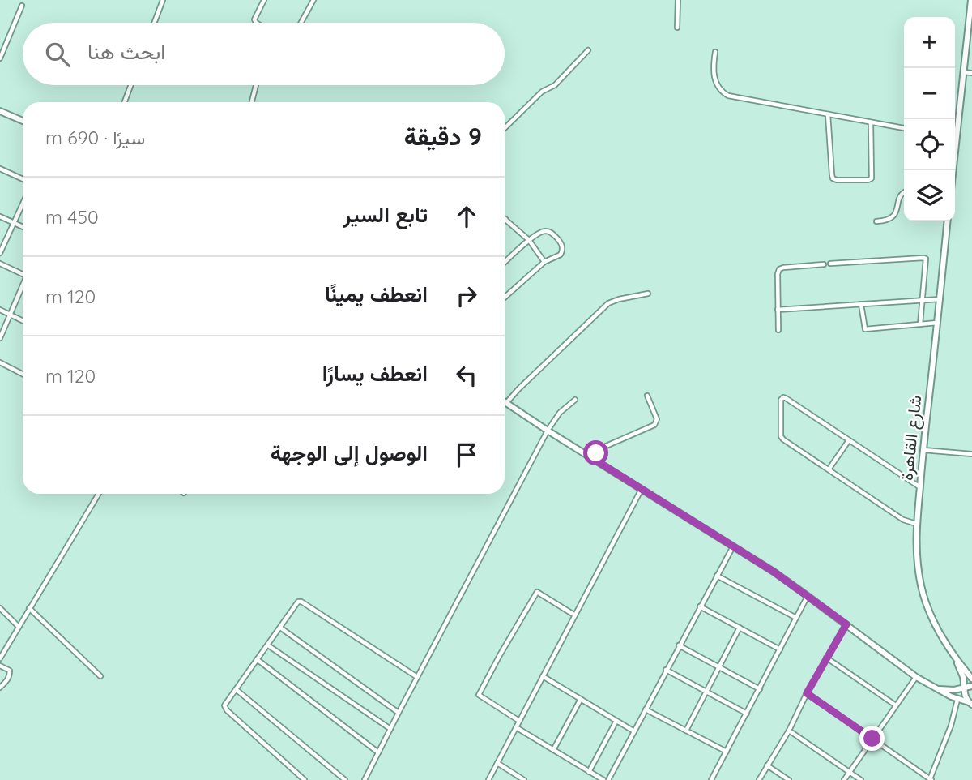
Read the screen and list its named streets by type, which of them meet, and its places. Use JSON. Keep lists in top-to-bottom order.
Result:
{
  "streets": {
    "main road": ["شارع القاهرة"]
  },
  "page": {
    "map_buttons": ["+", "−"],
    "search": "ابحث هنا",
    "heading": ["9 دقيقة", "سيرًا · 690 m"],
    "list": [
      ["تابع السير", "450 m"],
      ["انعطف يمينًا", "120 m"],
      ["انعطف يسارًا", "120 m"],
      "الوصول إلى الوجهة"
    ]
  }
}
